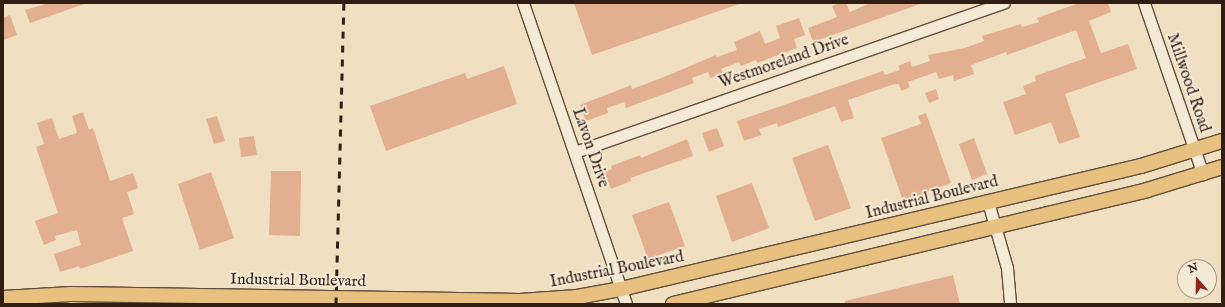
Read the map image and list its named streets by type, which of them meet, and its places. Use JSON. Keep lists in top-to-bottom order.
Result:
{
  "streets": {
    "main road": ["Industrial Boulevard"],
    "street": ["Westmoreland Drive", "Millwood Road", "Lavon Drive"]
  },
  "crossings": [
    ["Westmoreland Drive", "Lavon Drive"],
    ["Millwood Road", "Industrial Boulevard"],
    ["Lavon Drive", "Industrial Boulevard"]
  ],
  "north": "top"
}
